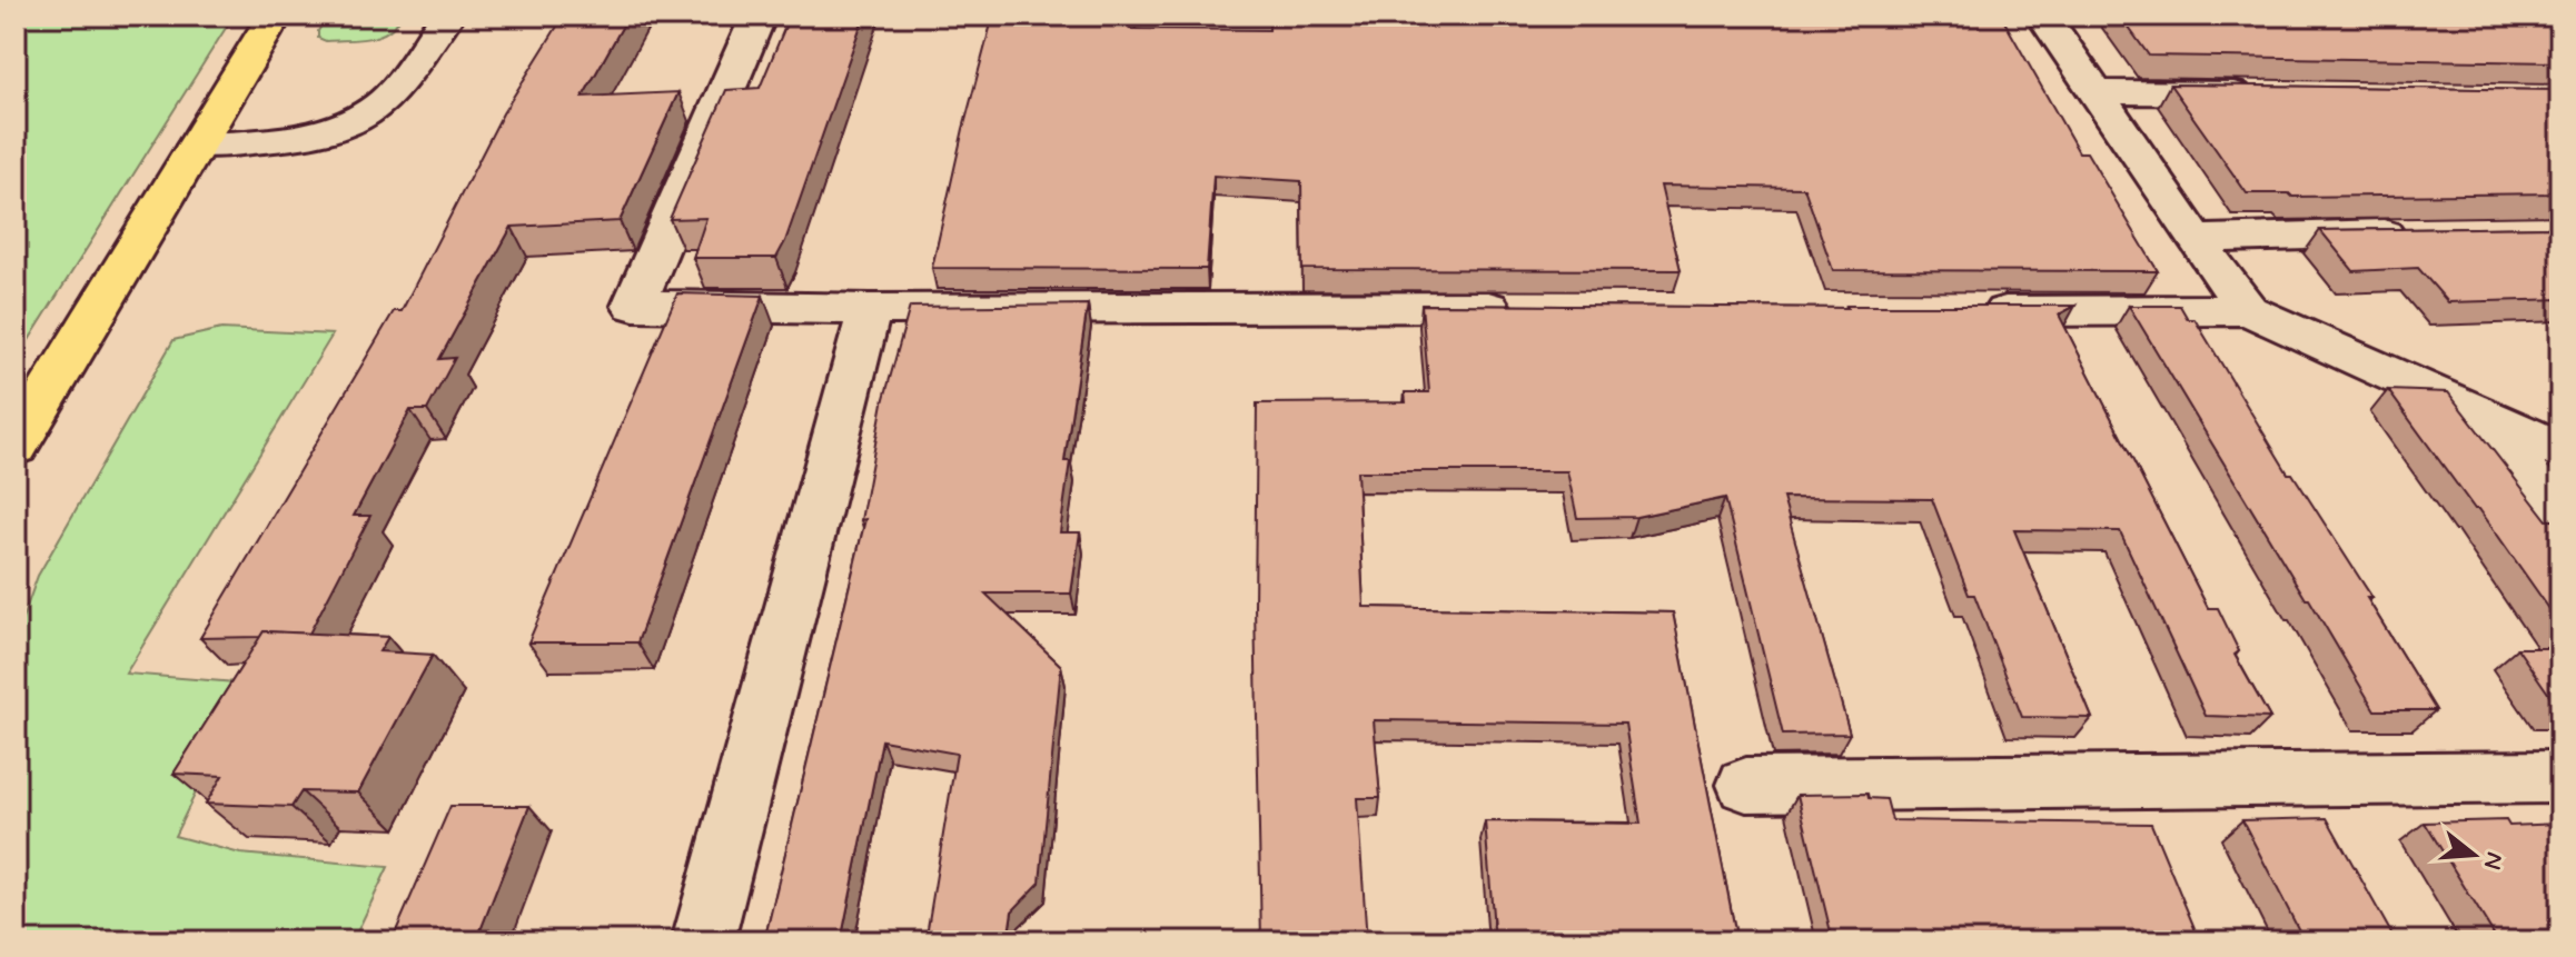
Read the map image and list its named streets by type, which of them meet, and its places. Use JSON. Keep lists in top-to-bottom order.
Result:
{
  "north": "right"
}
